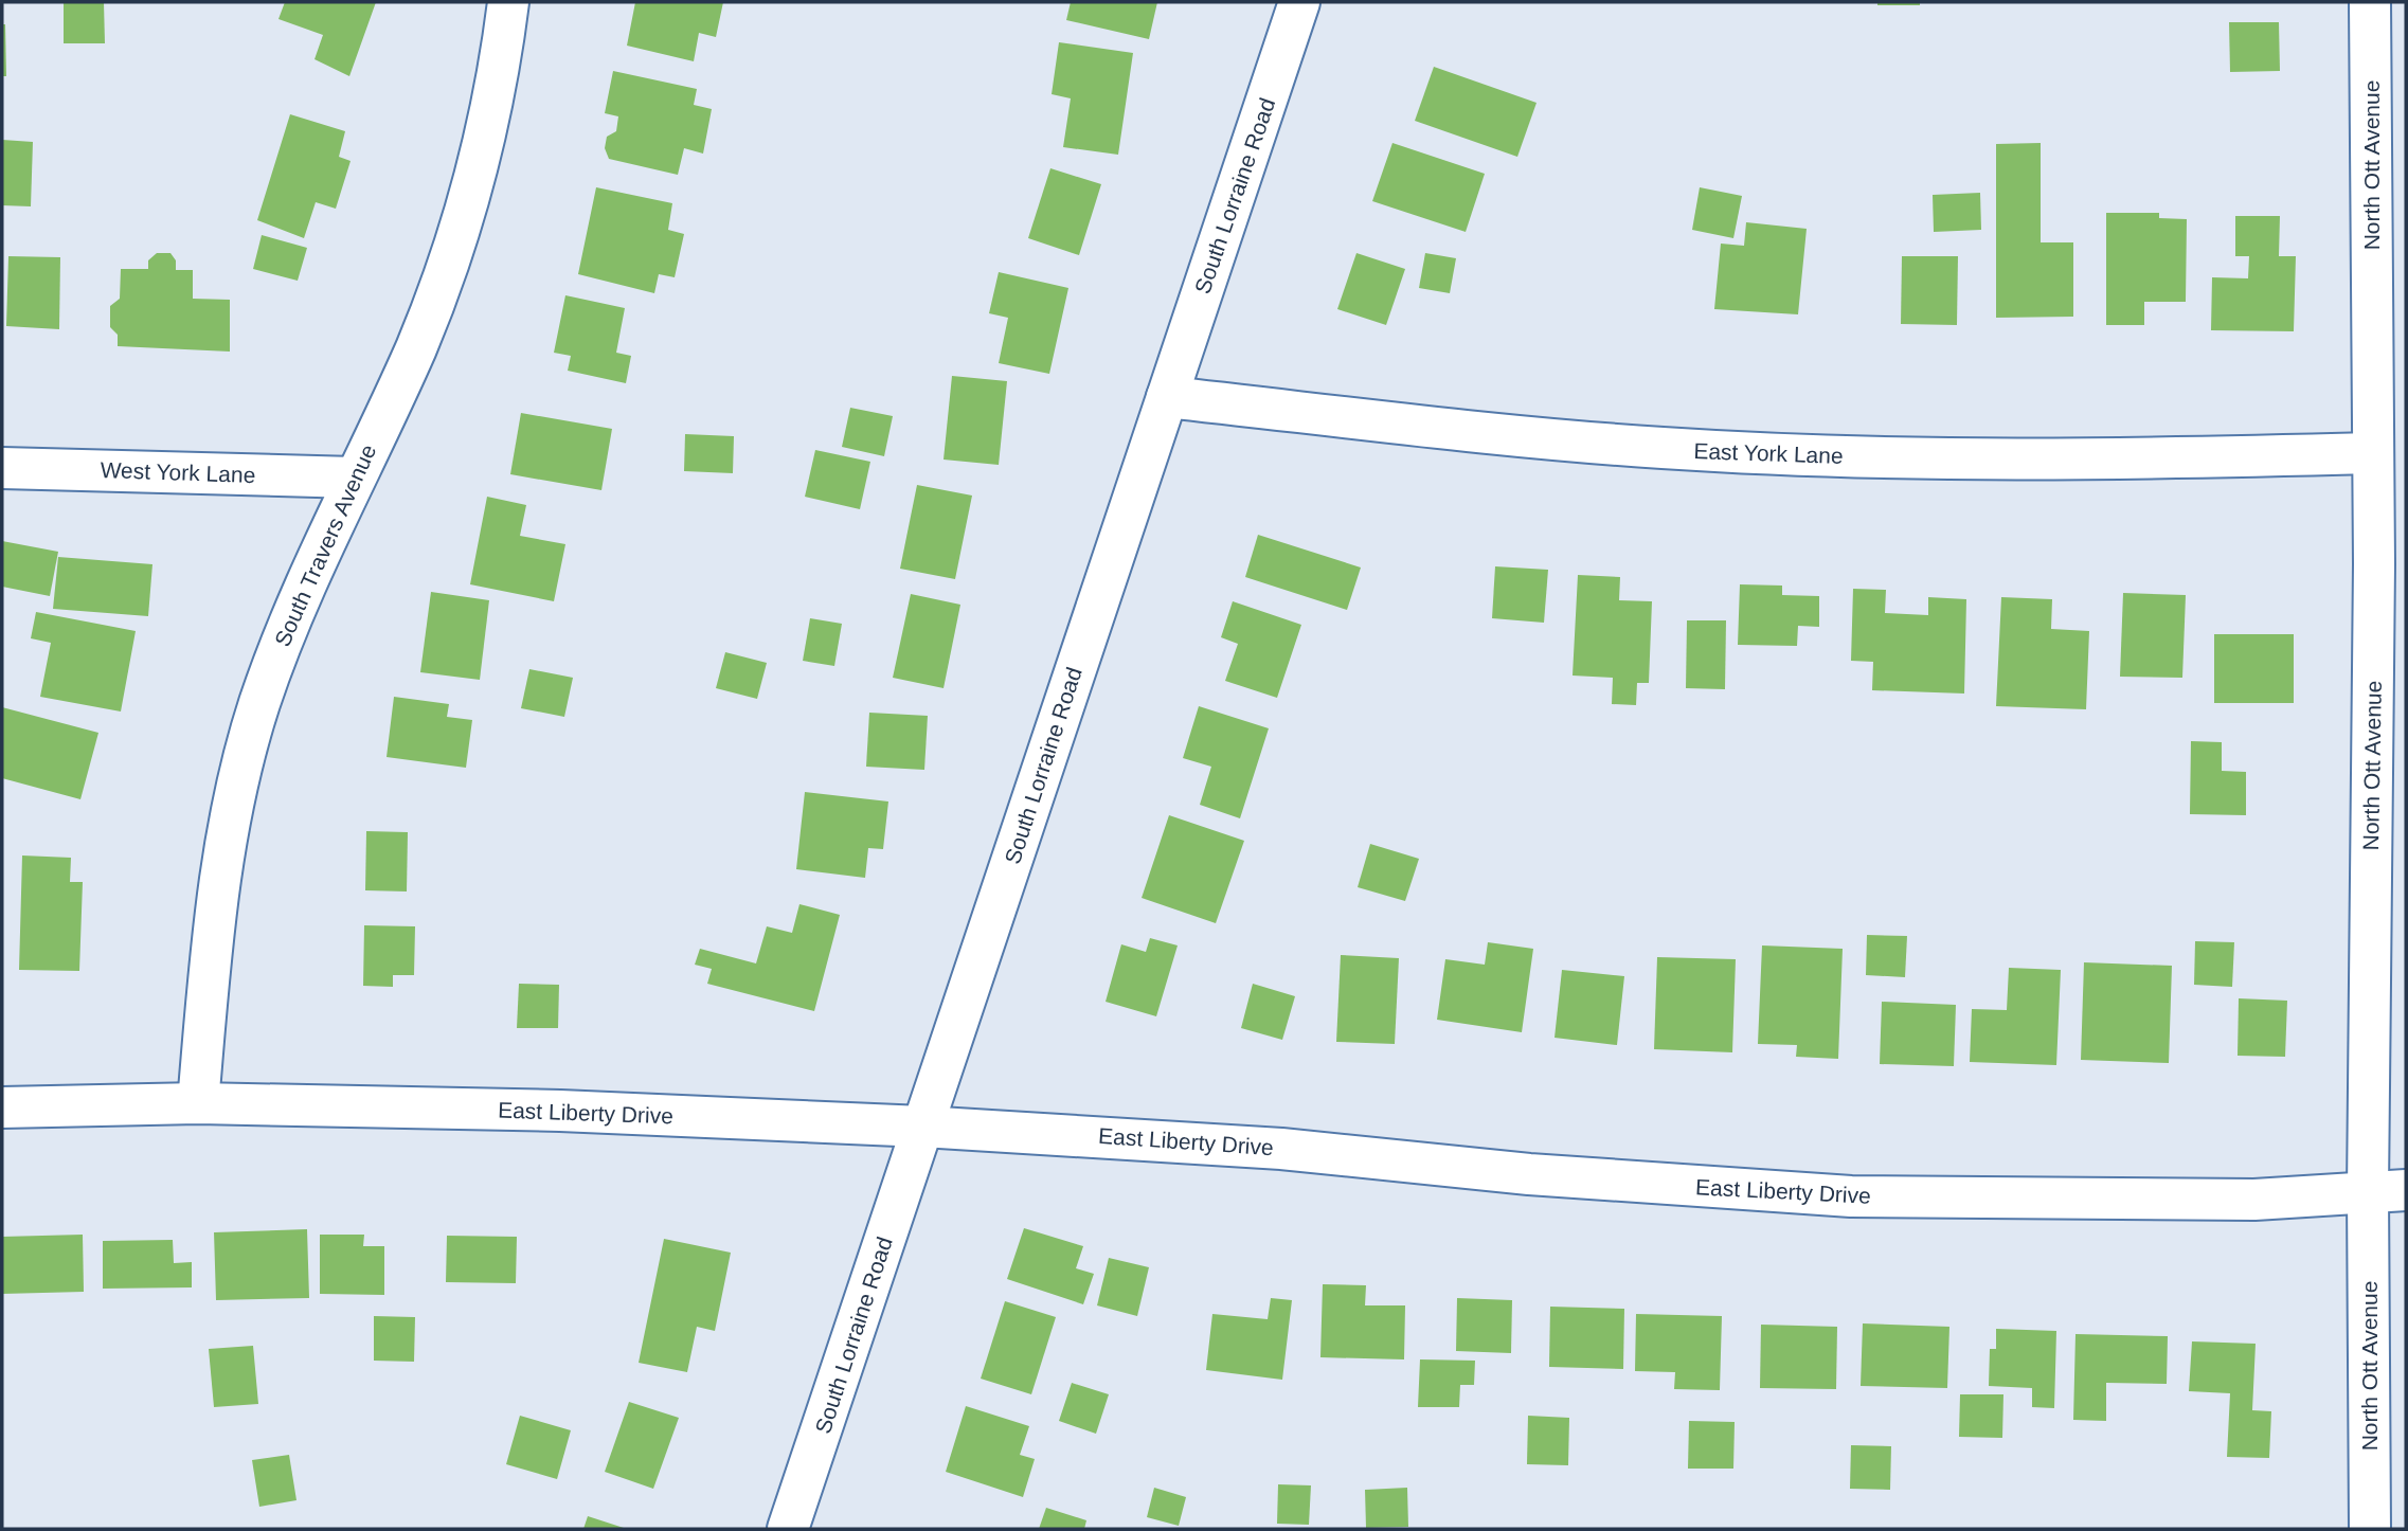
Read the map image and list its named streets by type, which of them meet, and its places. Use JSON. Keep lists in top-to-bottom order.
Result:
{
  "streets": {
    "street": [
      "North Ott Avenue",
      "South Lorraine Road",
      "East York Lane",
      "West York Lane",
      "South Travers Avenue",
      "East Liberty Drive"
    ]
  },
  "crossings": [
    ["North Ott Avenue", "East York Lane"],
    ["North Ott Avenue", "East Liberty Drive"],
    ["South Lorraine Road", "East York Lane"],
    ["South Lorraine Road", "East Liberty Drive"],
    ["West York Lane", "South Travers Avenue"],
    ["South Travers Avenue", "East Liberty Drive"]
  ]
}
